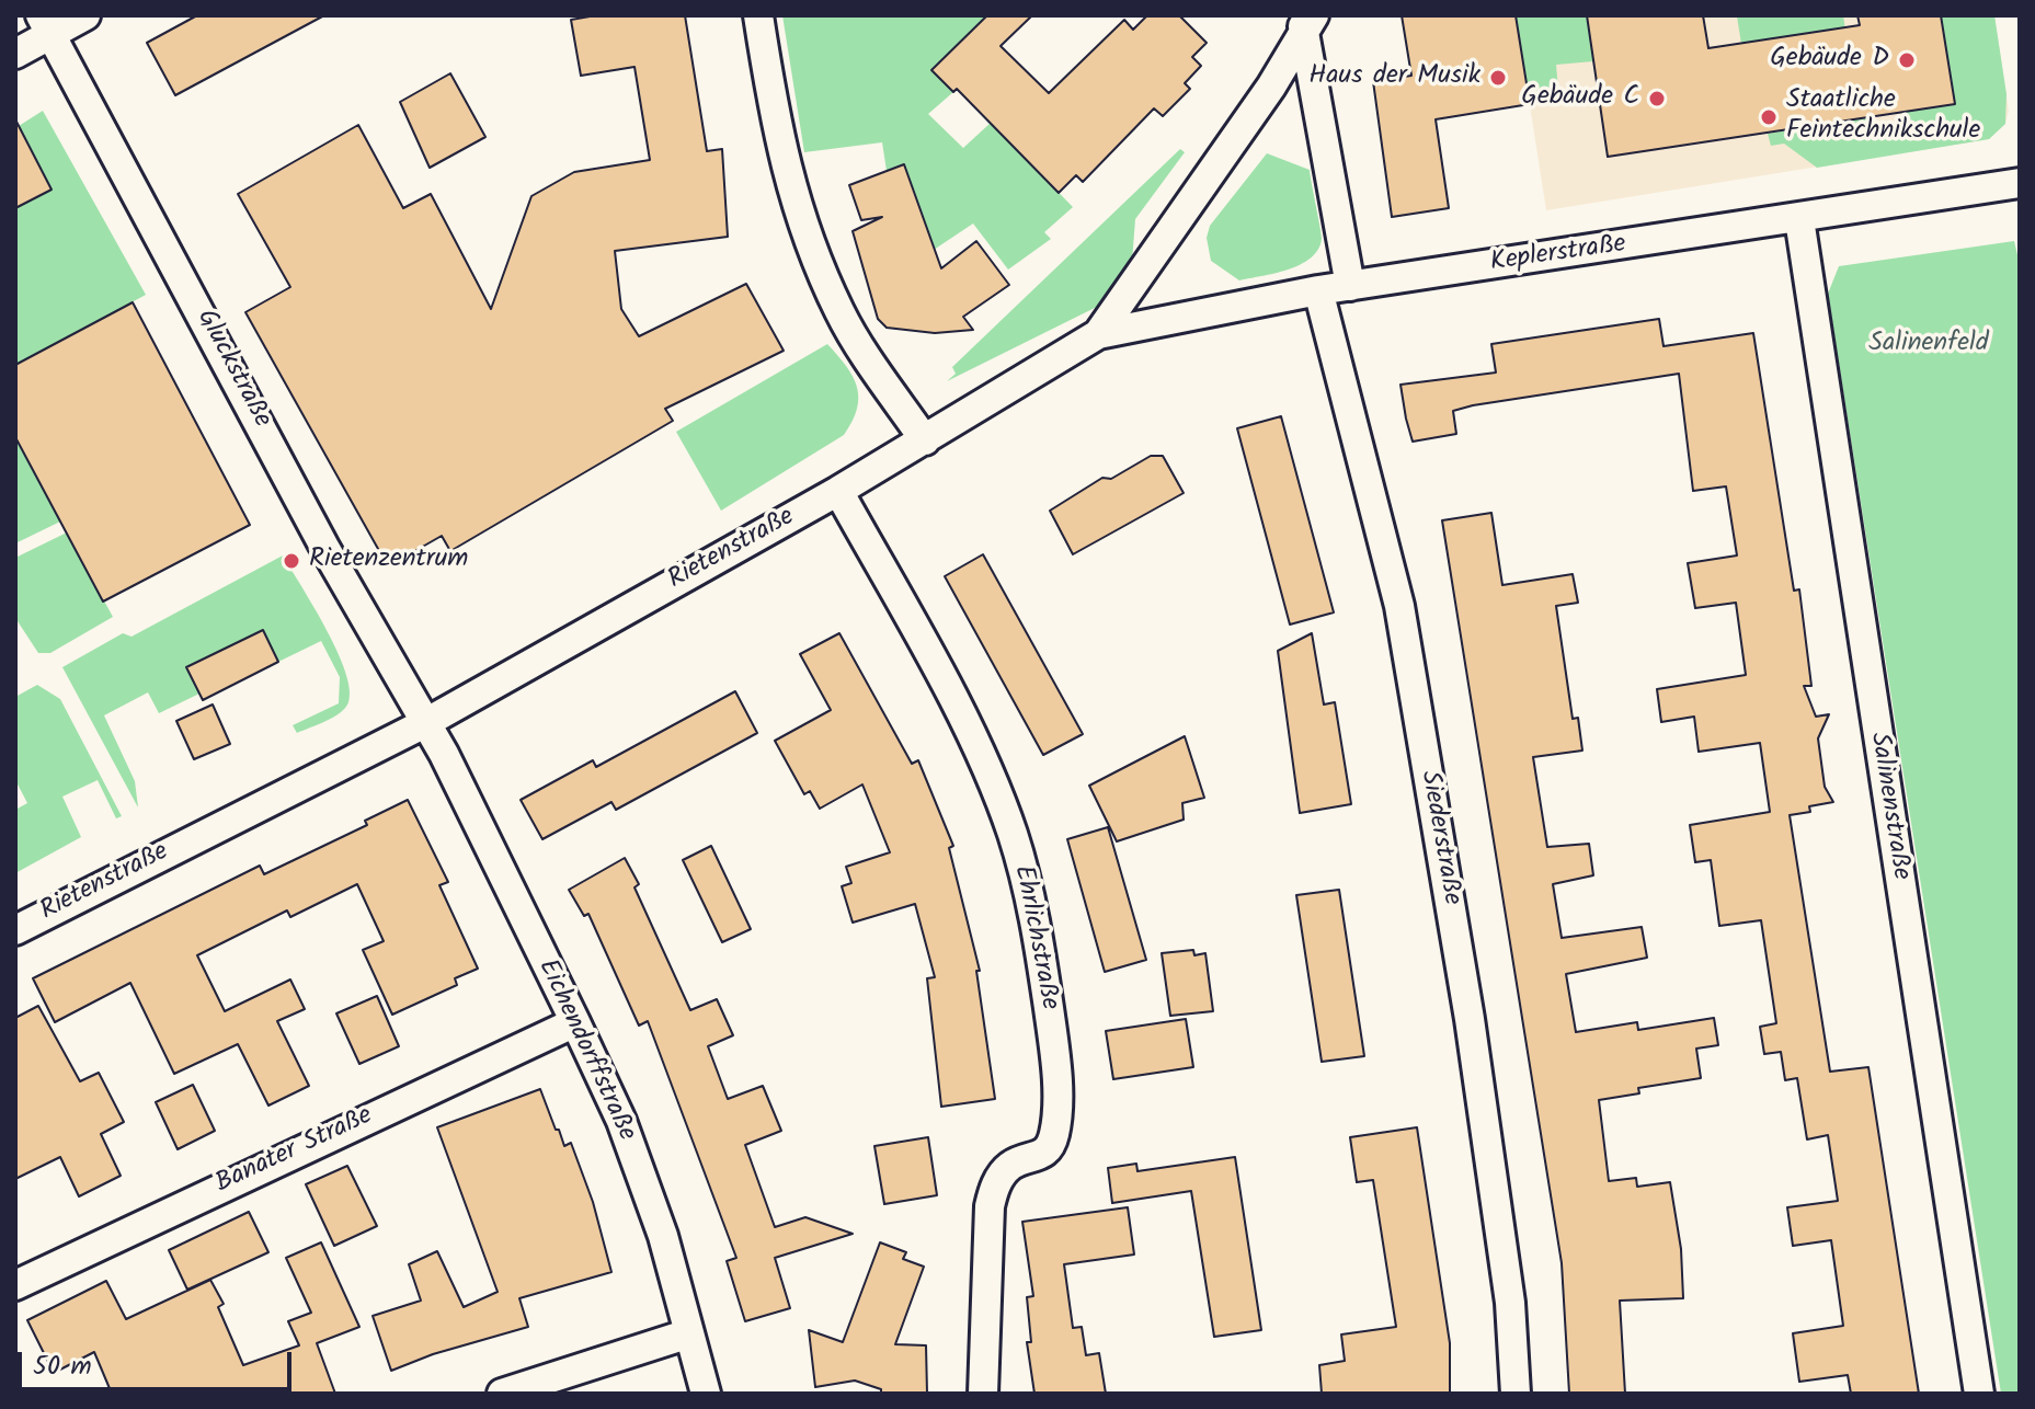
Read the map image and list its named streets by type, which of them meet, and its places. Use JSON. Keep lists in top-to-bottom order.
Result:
{
  "streets": {
    "street": [
      "Keplerstraße",
      "Gluckstraße",
      "Rietenstraße",
      "Salinenstraße",
      "Siederstraße",
      "Ehrlichstraße",
      "Eichendorffstraße",
      "Banater Straße"
    ]
  },
  "crossings": [
    ["Keplerstraße", "Rietenstraße"],
    ["Keplerstraße", "Salinenstraße"],
    ["Keplerstraße", "Siederstraße"],
    ["Gluckstraße", "Rietenstraße"],
    ["Gluckstraße", "Eichendorffstraße"],
    ["Rietenstraße", "Ehrlichstraße"],
    ["Rietenstraße", "Eichendorffstraße"],
    ["Eichendorffstraße", "Banater Straße"]
  ],
  "parks": ["Salinenfeld"],
  "places": [
    "Gebäude D",
    "Haus der Musik",
    "Gebäude C",
    "Staatliche Feintechnikschule",
    "Rietenzentrum"
  ],
  "scale_bar": "50 m"
}
